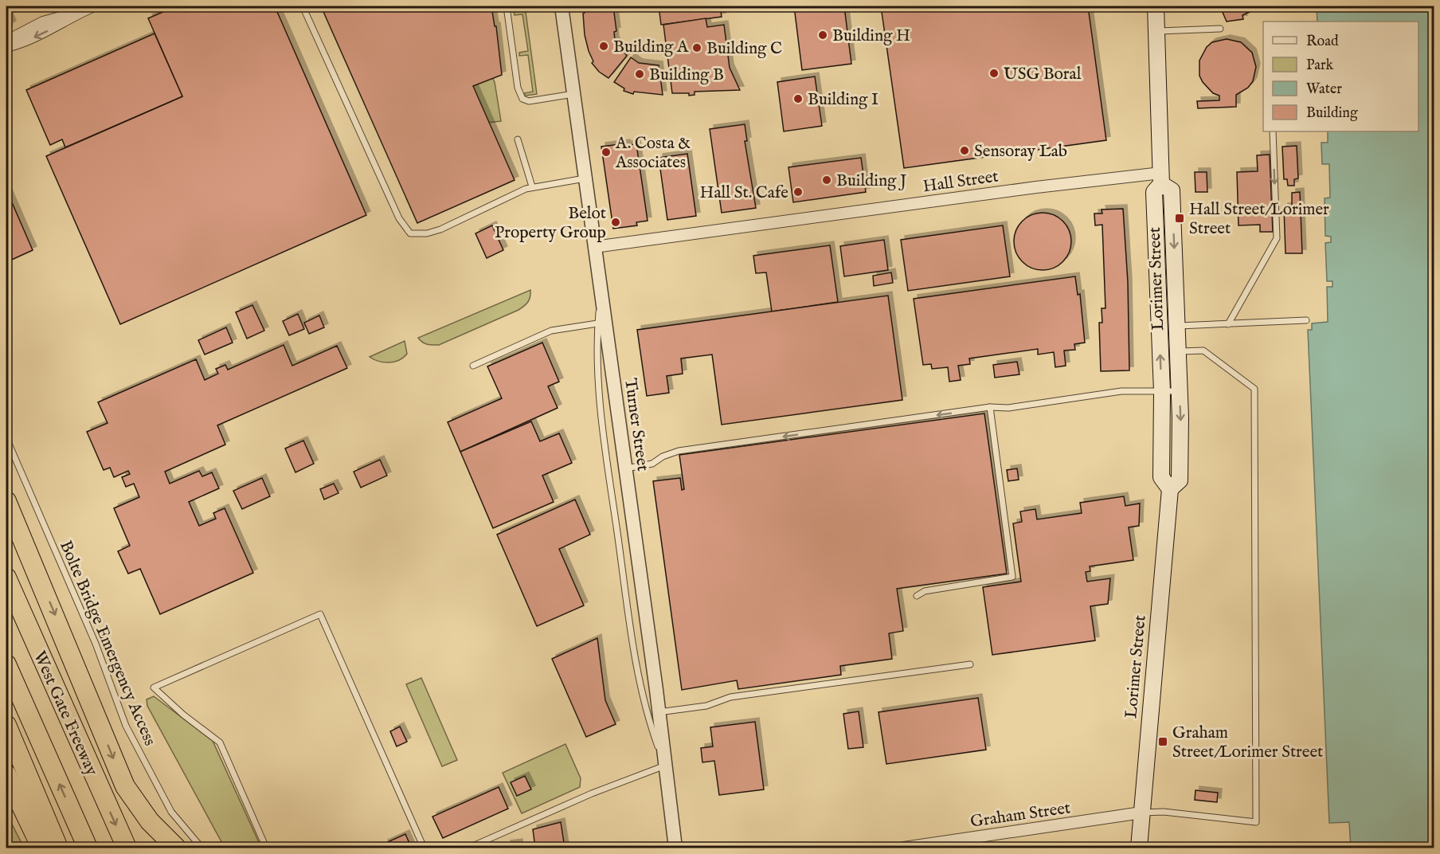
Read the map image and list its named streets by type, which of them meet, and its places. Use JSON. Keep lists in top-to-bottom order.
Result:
{
  "streets": {
    "highway": ["West Gate Freeway"],
    "main road": ["Lorimer Street"],
    "street": ["Hall Street", "Turner Street", "Graham Street"],
    "lane": ["Bolte Bridge Emergency Access"]
  },
  "crossings": [
    ["Hall Street", "Lorimer Street"],
    ["Hall Street", "Turner Street"],
    ["Lorimer Street", "Graham Street"]
  ],
  "places": {
    "other": [
      "Building H",
      "Building A",
      "Building C",
      "USG Boral",
      "Building B",
      "Building I",
      "Sensoray Lab",
      "A. Costa & Associates",
      "Building J",
      "Hall St. Cafe",
      "Belot Property Group"
    ],
    "transit": ["Hall Street/Lorimer Street", "Graham Street/Lorimer Street"]
  },
  "legend": [
    "Road",
    "Park",
    "Water",
    "Building"
  ]
}
